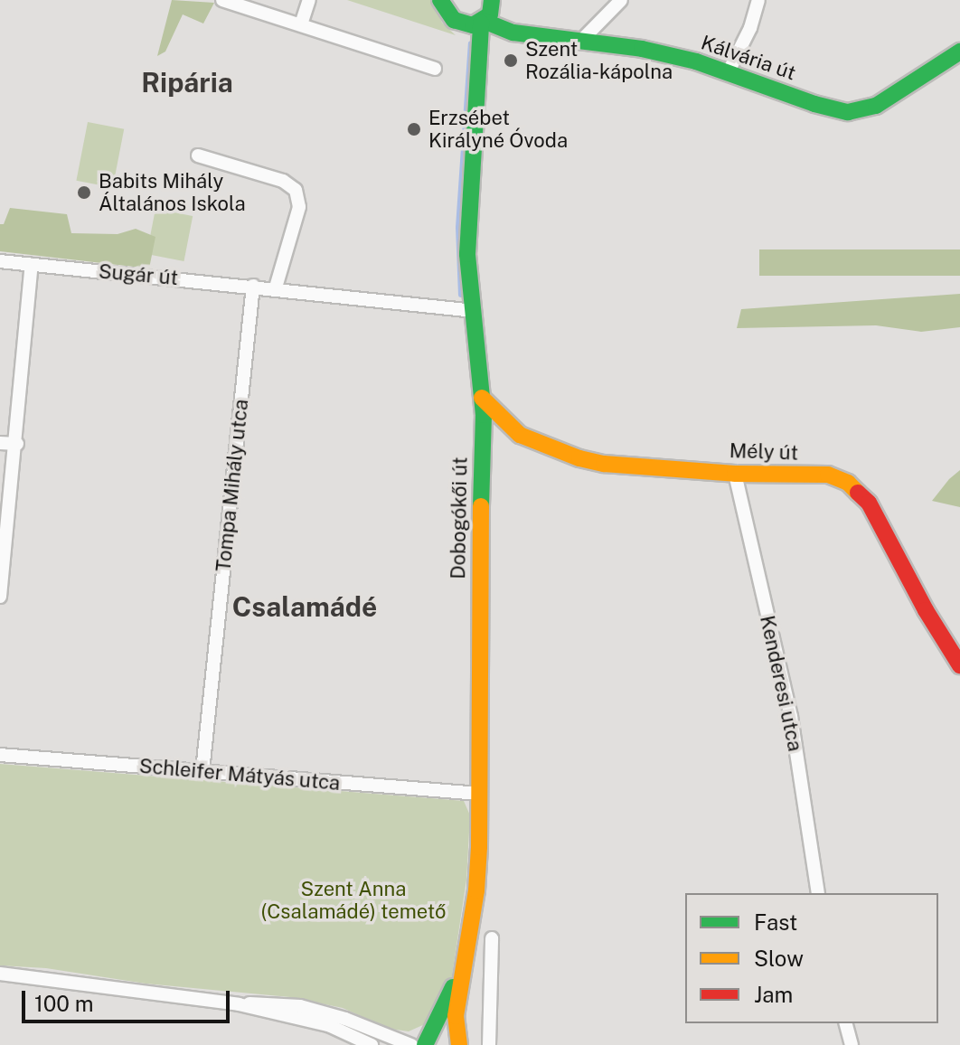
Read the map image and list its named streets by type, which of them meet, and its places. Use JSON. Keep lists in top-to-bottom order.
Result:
{
  "streets": {
    "main road": ["Kálvária út", "Mély út", "Dobogókői út"],
    "street": [
      "Sugár út",
      "Tompa Mihály utca",
      "Kenderesi utca",
      "Schleifer Mátyás utca"
    ]
  },
  "crossings": [
    ["Kálvária út", "Dobogókői út"],
    ["Sugár út", "Tompa Mihály utca"],
    ["Sugár út", "Dobogókői út"],
    ["Mély út", "Dobogókői út"],
    ["Mély út", "Kenderesi utca"],
    ["Tompa Mihály utca", "Schleifer Mátyás utca"],
    ["Dobogókői út", "Schleifer Mátyás utca"]
  ],
  "districts": ["Ripária", "Csalamádé"],
  "parks": ["Szent Anna (Csalamádé) temető"],
  "places": ["Szent Rozália-kápolna", "Erzsébet Királyné Óvoda", "Babits Mihály Általános Iskola"],
  "legend": ["Fast", "Slow", "Jam"],
  "scale_bar": "100 m"
}
